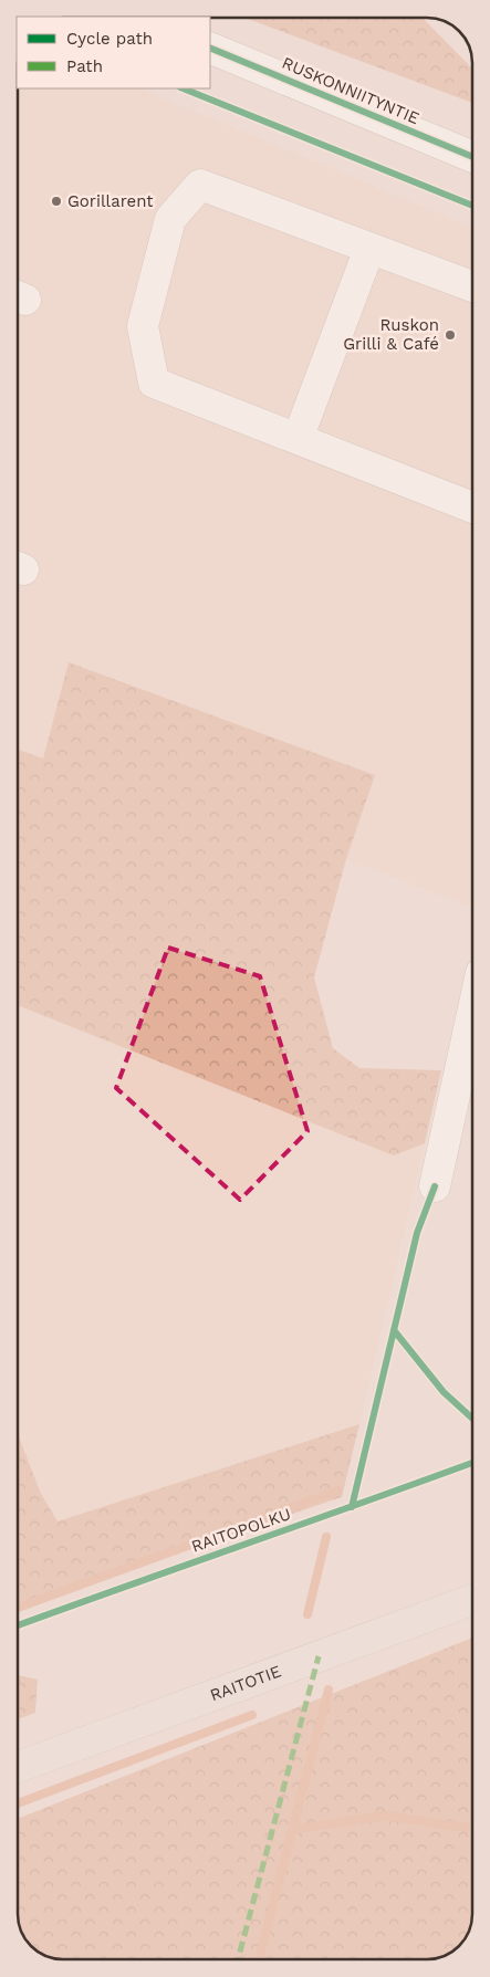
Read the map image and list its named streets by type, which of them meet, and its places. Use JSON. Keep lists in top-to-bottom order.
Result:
{
  "streets": {
    "main road": ["RAITOTIE"],
    "street": ["RUSKONNIITYNTIE"],
    "cycle path": ["RAITOPOLKU"]
  },
  "places": ["Gorillarent", "Ruskon Grilli & Café"],
  "legend": ["Cycle path", "Path"]
}
